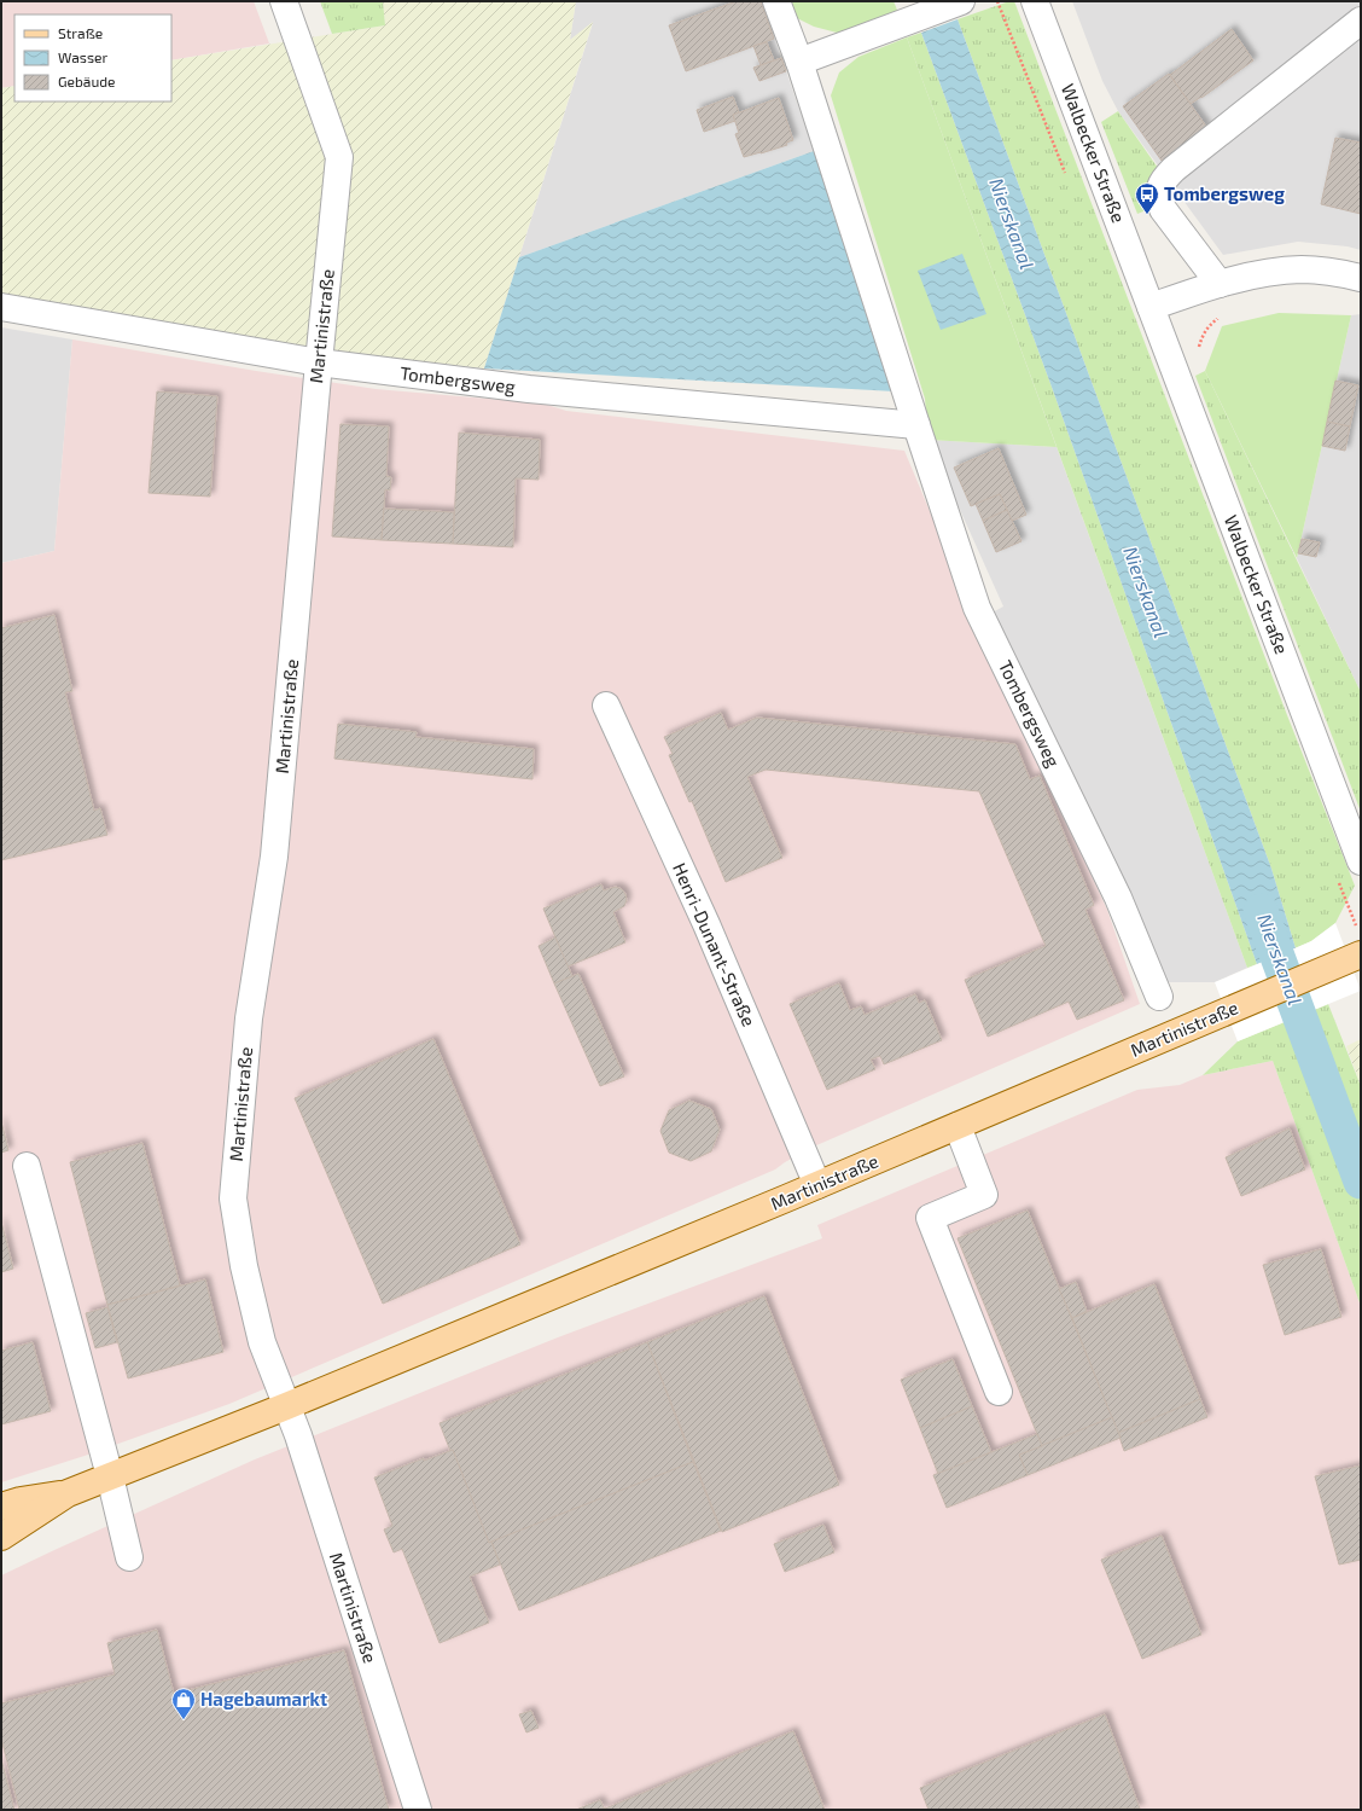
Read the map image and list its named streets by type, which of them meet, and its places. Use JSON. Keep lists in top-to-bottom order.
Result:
{
  "streets": {
    "main road": ["Martinistraße"],
    "street": ["Walbecker Straße", "Tombergsweg", "Henri-Dunant-Straße"]
  },
  "crossings": [
    ["Martinistraße", "Tombergsweg"],
    ["Martinistraße", "Henri-Dunant-Straße"]
  ],
  "water": ["Nierskanal"],
  "places": {
    "bus stop": ["Tombergsweg"],
    "shop": ["Hagebaumarkt"]
  },
  "legend": ["Straße", "Wasser", "Gebäude"]
}
